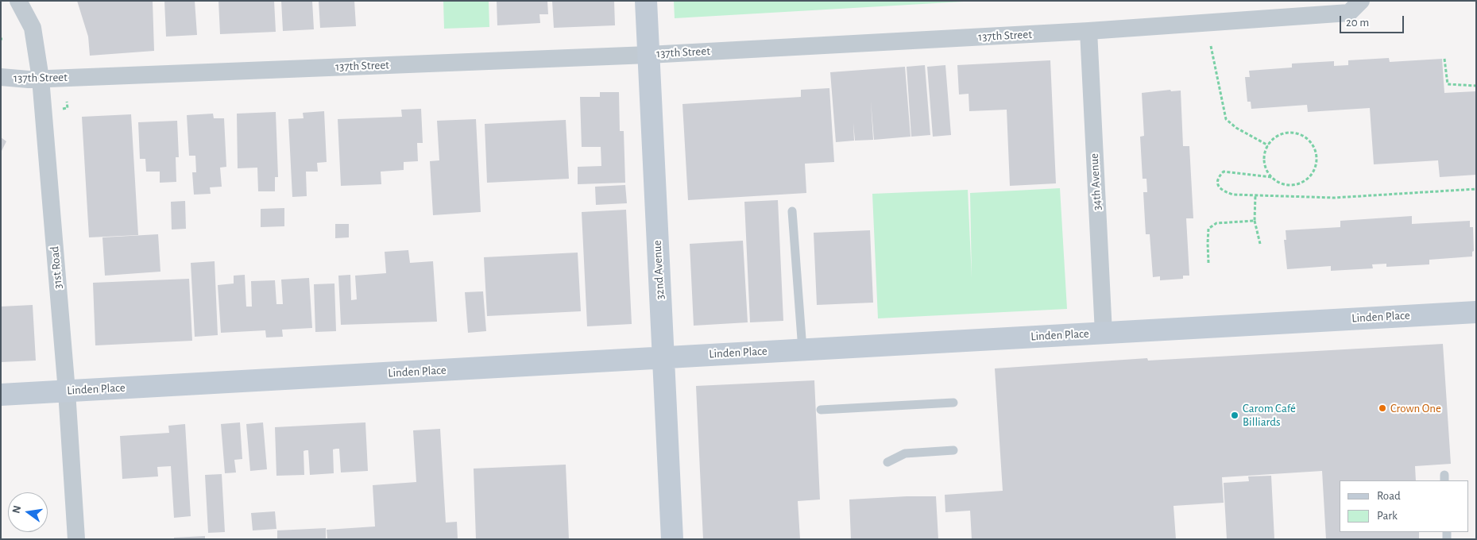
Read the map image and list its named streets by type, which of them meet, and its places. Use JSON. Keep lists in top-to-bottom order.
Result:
{
  "streets": {
    "main road": ["32nd Avenue", "Linden Place"],
    "street": ["137th Street", "34th Avenue", "31st Road"]
  },
  "crossings": [
    ["137th Street", "34th Avenue"],
    ["137th Street", "31st Road"],
    ["137th Street", "32nd Avenue"],
    ["34th Avenue", "Linden Place"],
    ["31st Road", "Linden Place"],
    ["32nd Avenue", "Linden Place"]
  ],
  "places": ["Crown One", "Carom Café Billiards"],
  "legend": ["Road", "Park"],
  "scale_bar": "20 m",
  "north": "left"
}
